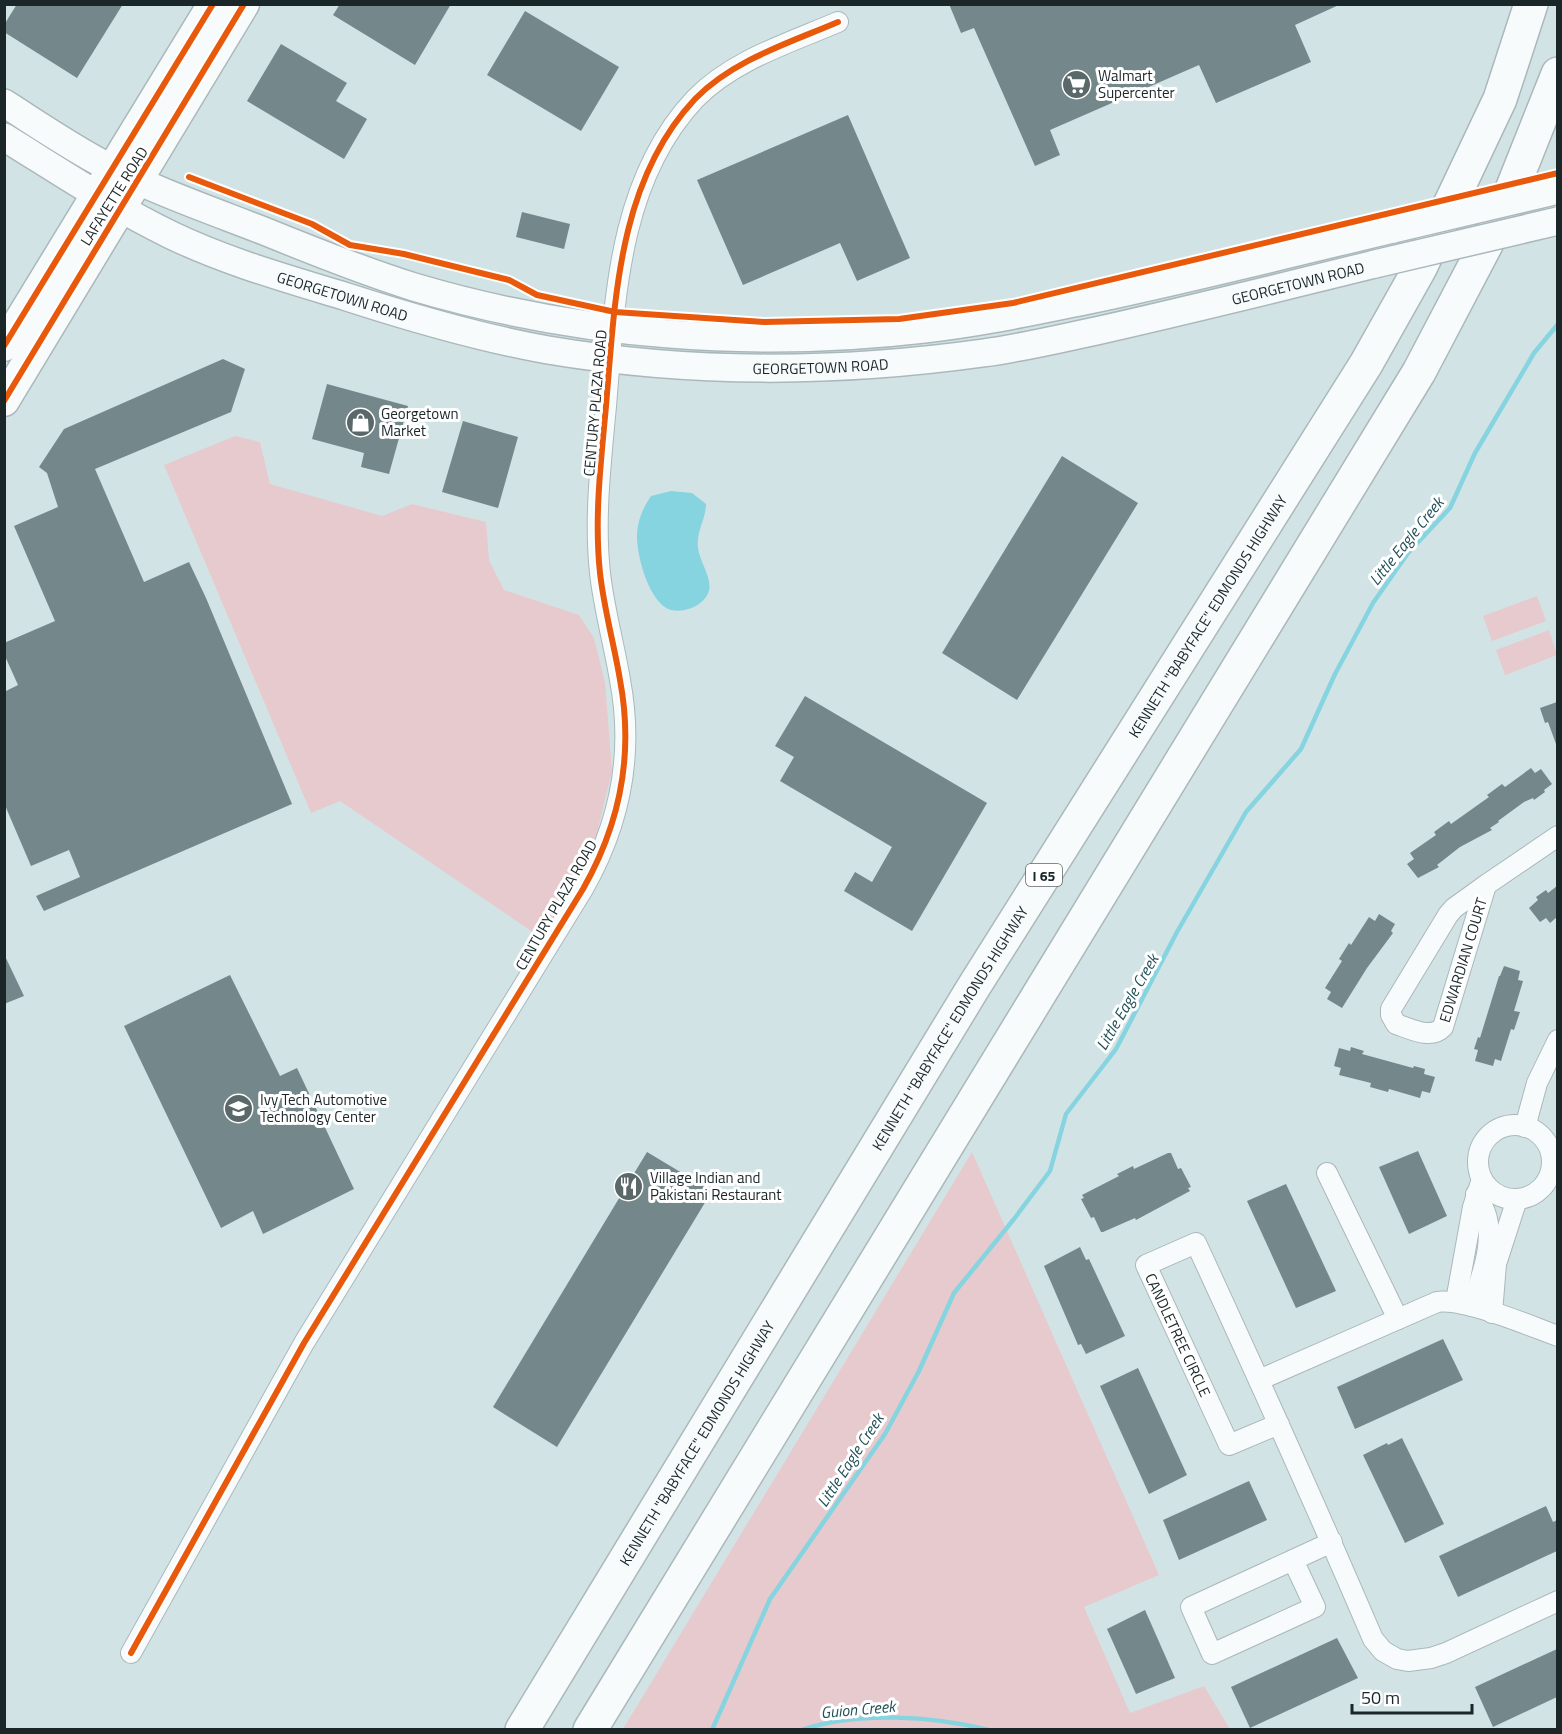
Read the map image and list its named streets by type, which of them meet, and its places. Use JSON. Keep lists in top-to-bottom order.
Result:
{
  "streets": {
    "highway": ["KENNETH \"BABYFACE\" EDMONDS HIGHWAY", "I 65"],
    "main road": ["LAFAYETTE ROAD", "GEORGETOWN ROAD"],
    "street": ["CENTURY PLAZA ROAD", "EDWARDIAN COURT", "CANDLETREE CIRCLE"]
  },
  "crossings": [
    ["LAFAYETTE ROAD", "GEORGETOWN ROAD"],
    ["GEORGETOWN ROAD", "CENTURY PLAZA ROAD"]
  ],
  "water": ["Little Eagle Creek", "Guion Creek"],
  "places": {
    "supermarket": ["Walmart Supercenter"],
    "shop": ["Georgetown Market"],
    "school or university": ["Ivy Tech Automotive Technology Center"],
    "restaurant": ["Village Indian and Pakistani Restaurant"]
  },
  "scale_bar": "50 m"
}
